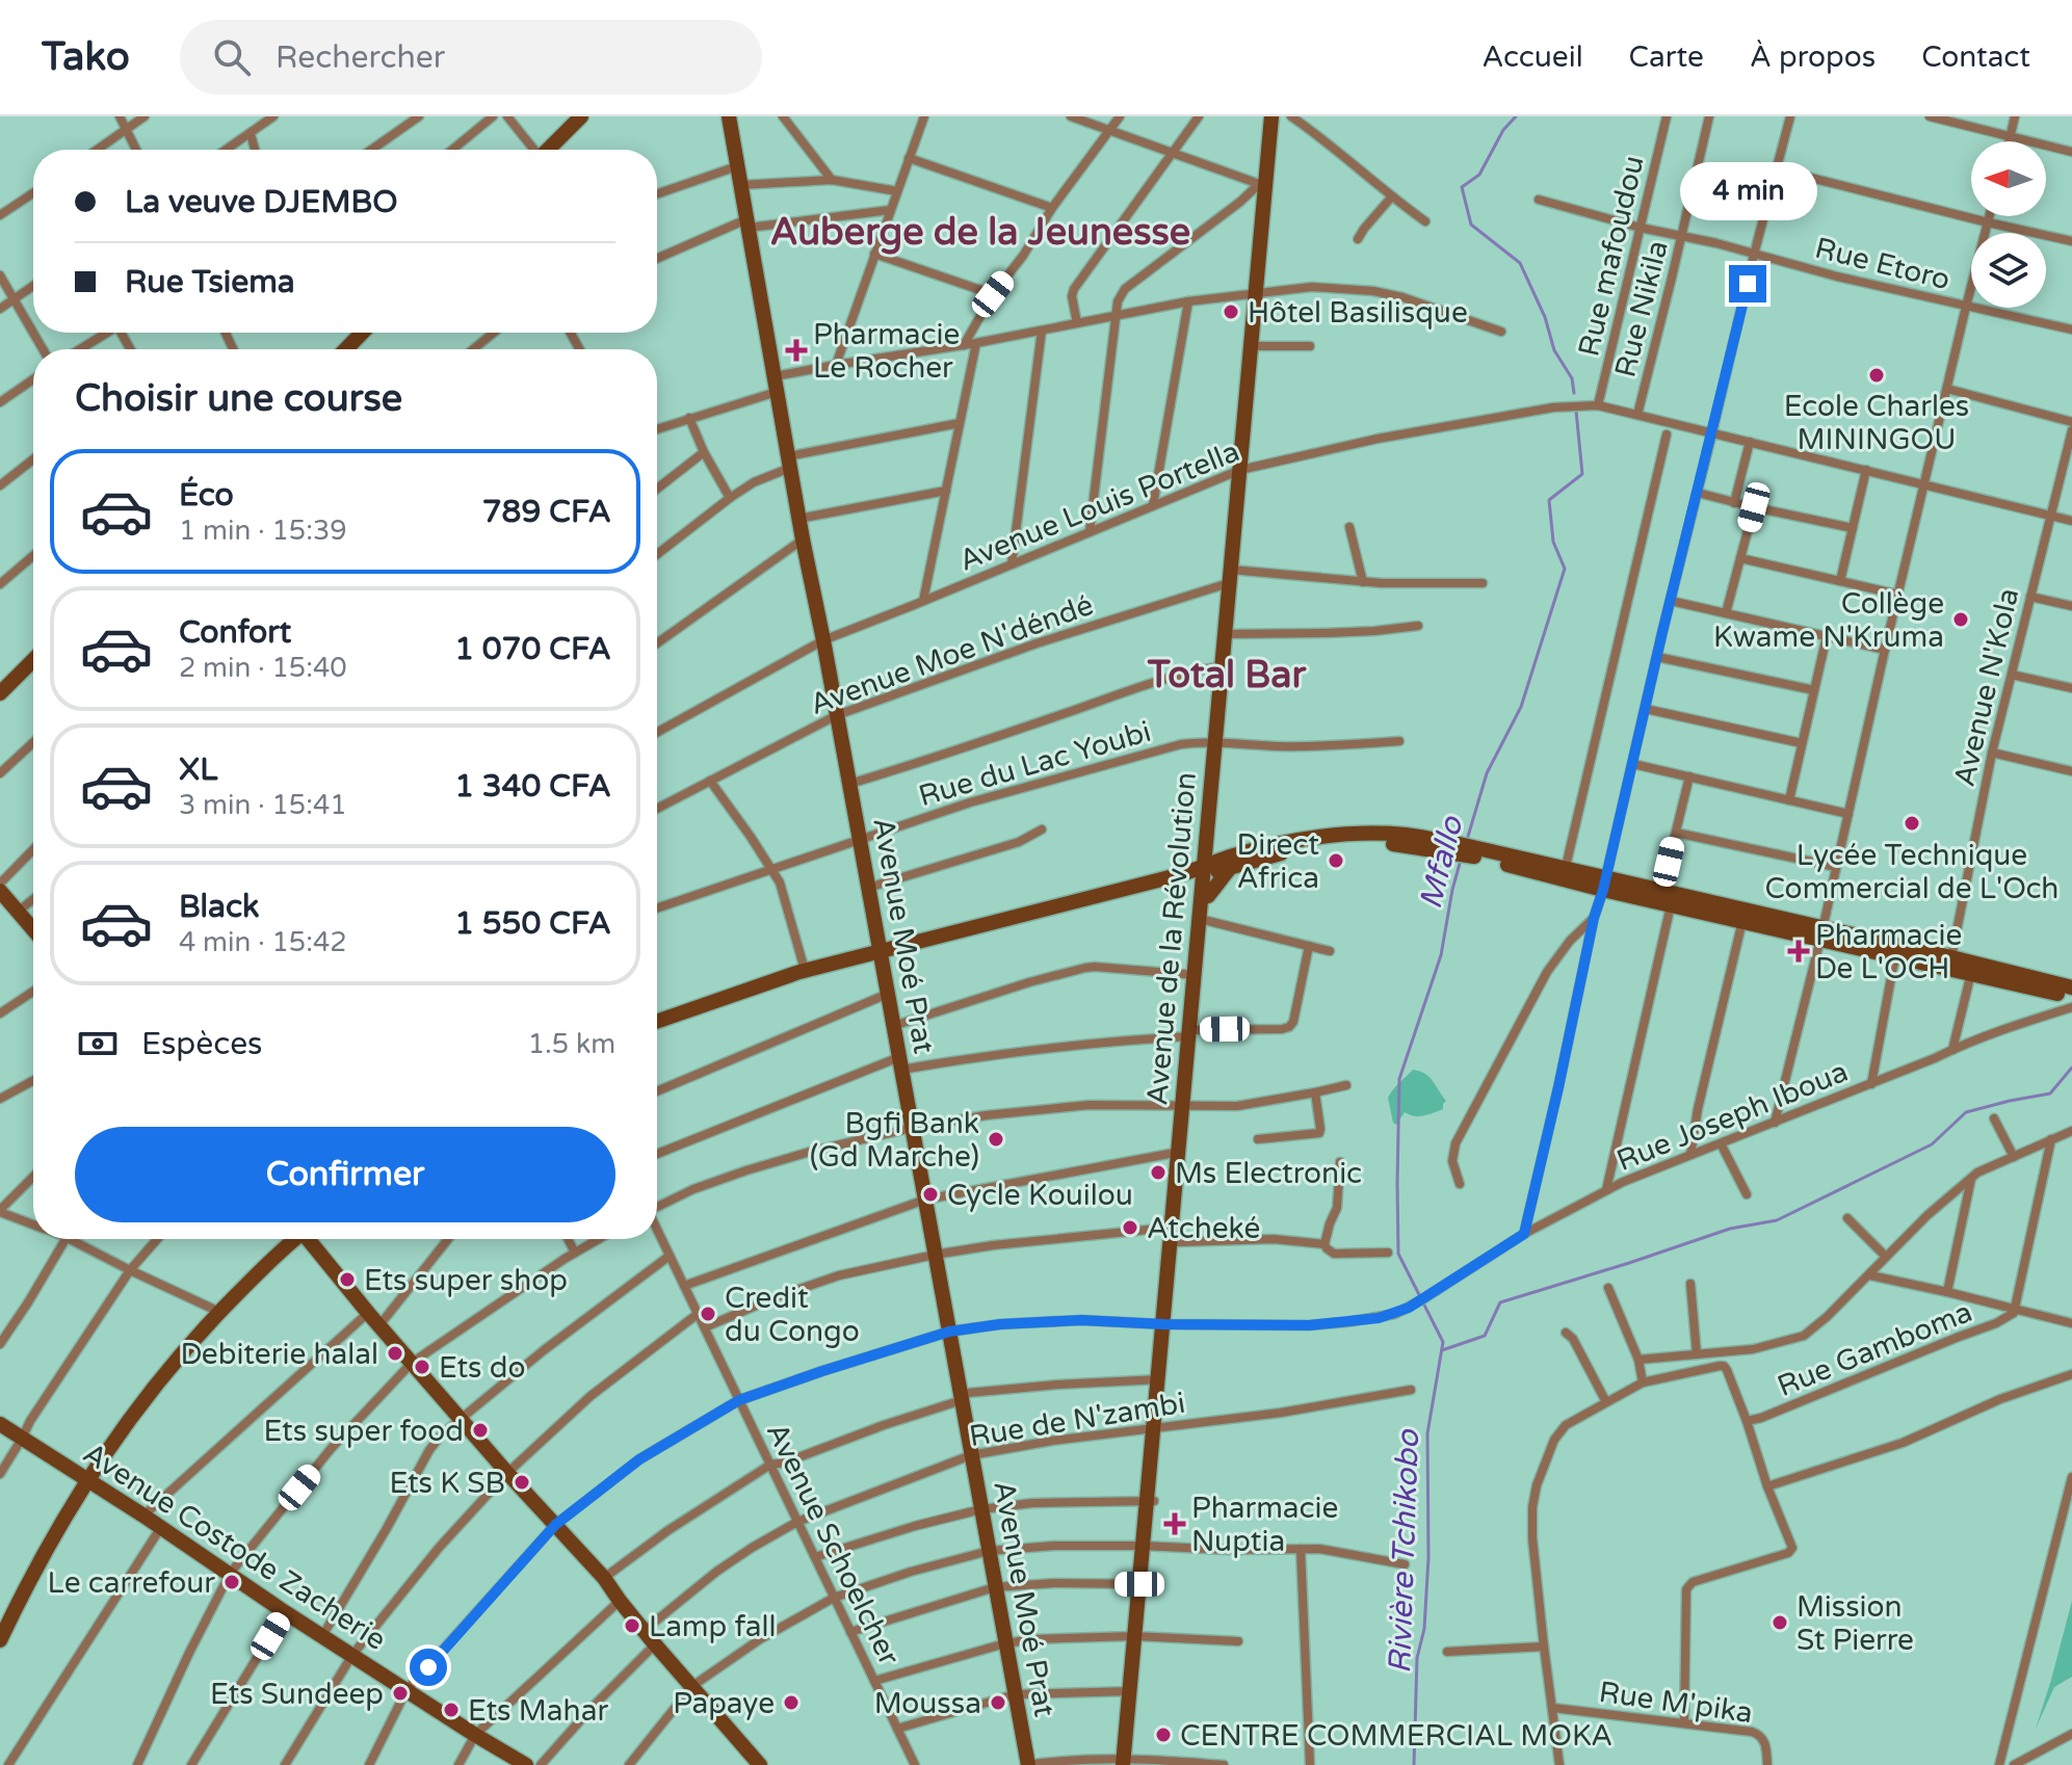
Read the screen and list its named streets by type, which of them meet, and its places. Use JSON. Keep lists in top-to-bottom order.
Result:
{
  "streets": {
    "street": [
      "Rue mafoudou",
      "Rue Etoro",
      "Rue Nikila",
      "Avenue Louis Portella",
      "Avenue Moe N'déndé",
      "Avenue N'Kola",
      "Rue du Lac Youbi",
      "Avenue Moé Prat",
      "Avenue de la Révolution",
      "Rue Joseph Iboua",
      "Rue Gamboma",
      "Rue de N'zambi",
      "Avenue Schoelcher",
      "Avenue Costode Zacherie",
      "Rue M'pika"
    ]
  },
  "crossings": [
    ["Rue mafoudou", "Rue Etoro"],
    ["Rue mafoudou", "Avenue Louis Portella"],
    ["Rue Etoro", "Rue Nikila"],
    ["Rue Nikila", "Avenue Louis Portella"],
    ["Avenue Louis Portella", "Avenue N'Kola"],
    ["Avenue Louis Portella", "Avenue Moé Prat"],
    ["Avenue Louis Portella", "Avenue de la Révolution"],
    ["Avenue Moe N'déndé", "Avenue Moé Prat"],
    ["Avenue Moe N'déndé", "Avenue de la Révolution"],
    ["Rue du Lac Youbi", "Avenue Moé Prat"],
    ["Rue du Lac Youbi", "Avenue de la Révolution"],
    ["Avenue Moé Prat", "Rue Joseph Iboua"],
    ["Avenue Moé Prat", "Rue de N'zambi"],
    ["Avenue de la Révolution", "Rue Joseph Iboua"],
    ["Avenue de la Révolution", "Rue de N'zambi"],
    ["Rue Joseph Iboua", "Avenue Schoelcher"],
    ["Rue Joseph Iboua", "Avenue Costode Zacherie"],
    ["Rue de N'zambi", "Avenue Schoelcher"]
  ],
  "districts": ["Auberge de la Jeunesse", "Total Bar"],
  "water": ["Mfallo", "Rivière Tchikobo"],
  "places": {
    "other": [
      "Hôtel Basilisque",
      "Ecole Charles MININGOU",
      "Collège Kwame N'Kruma",
      "Lycée Technique Commercial de L'Och",
      "Direct Africa",
      "Bgfi Bank (Gd Marche)",
      "Ms Electronic",
      "Cycle Kouilou",
      "Atcheké",
      "Ets super shop",
      "Credit du Congo",
      "Debiterie halal",
      "Ets do",
      "Ets super food",
      "Ets K SB",
      "Le carrefour",
      "Mission St Pierre",
      "Lamp fall",
      "Ets Sundeep",
      "Papaye",
      "Moussa",
      "Ets Mahar",
      "CENTRE COMMERCIAL MOKA"
    ],
    "health": ["Pharmacie Le Rocher", "Pharmacie De L'OCH", "Pharmacie Nuptia"]
  },
  "north": "left",
  "page": {
    "header": "Tako",
    "search": "Rechercher",
    "nav": [
      "Accueil",
      "Carte",
      "À propos",
      "Contact"
    ],
    "banner": ["La veuve DJEMBO", "Rue Tsiema"],
    "bubble": "4 min",
    "heading": "Choisir une course",
    "list": [
      {
        "name": "Éco",
        "note": "1 min · 15:39",
        "value": "789 CFA"
      },
      {
        "name": "Confort",
        "note": "2 min · 15:40",
        "value": "1 070 CFA"
      },
      {
        "name": "XL",
        "note": "3 min · 15:41",
        "value": "1 340 CFA"
      },
      {
        "name": "Black",
        "note": "4 min · 15:42",
        "value": "1 550 CFA"
      }
    ],
    "pay": ["Espèces", "1.5 km"],
    "buttons": "Confirmer"
  }
}
